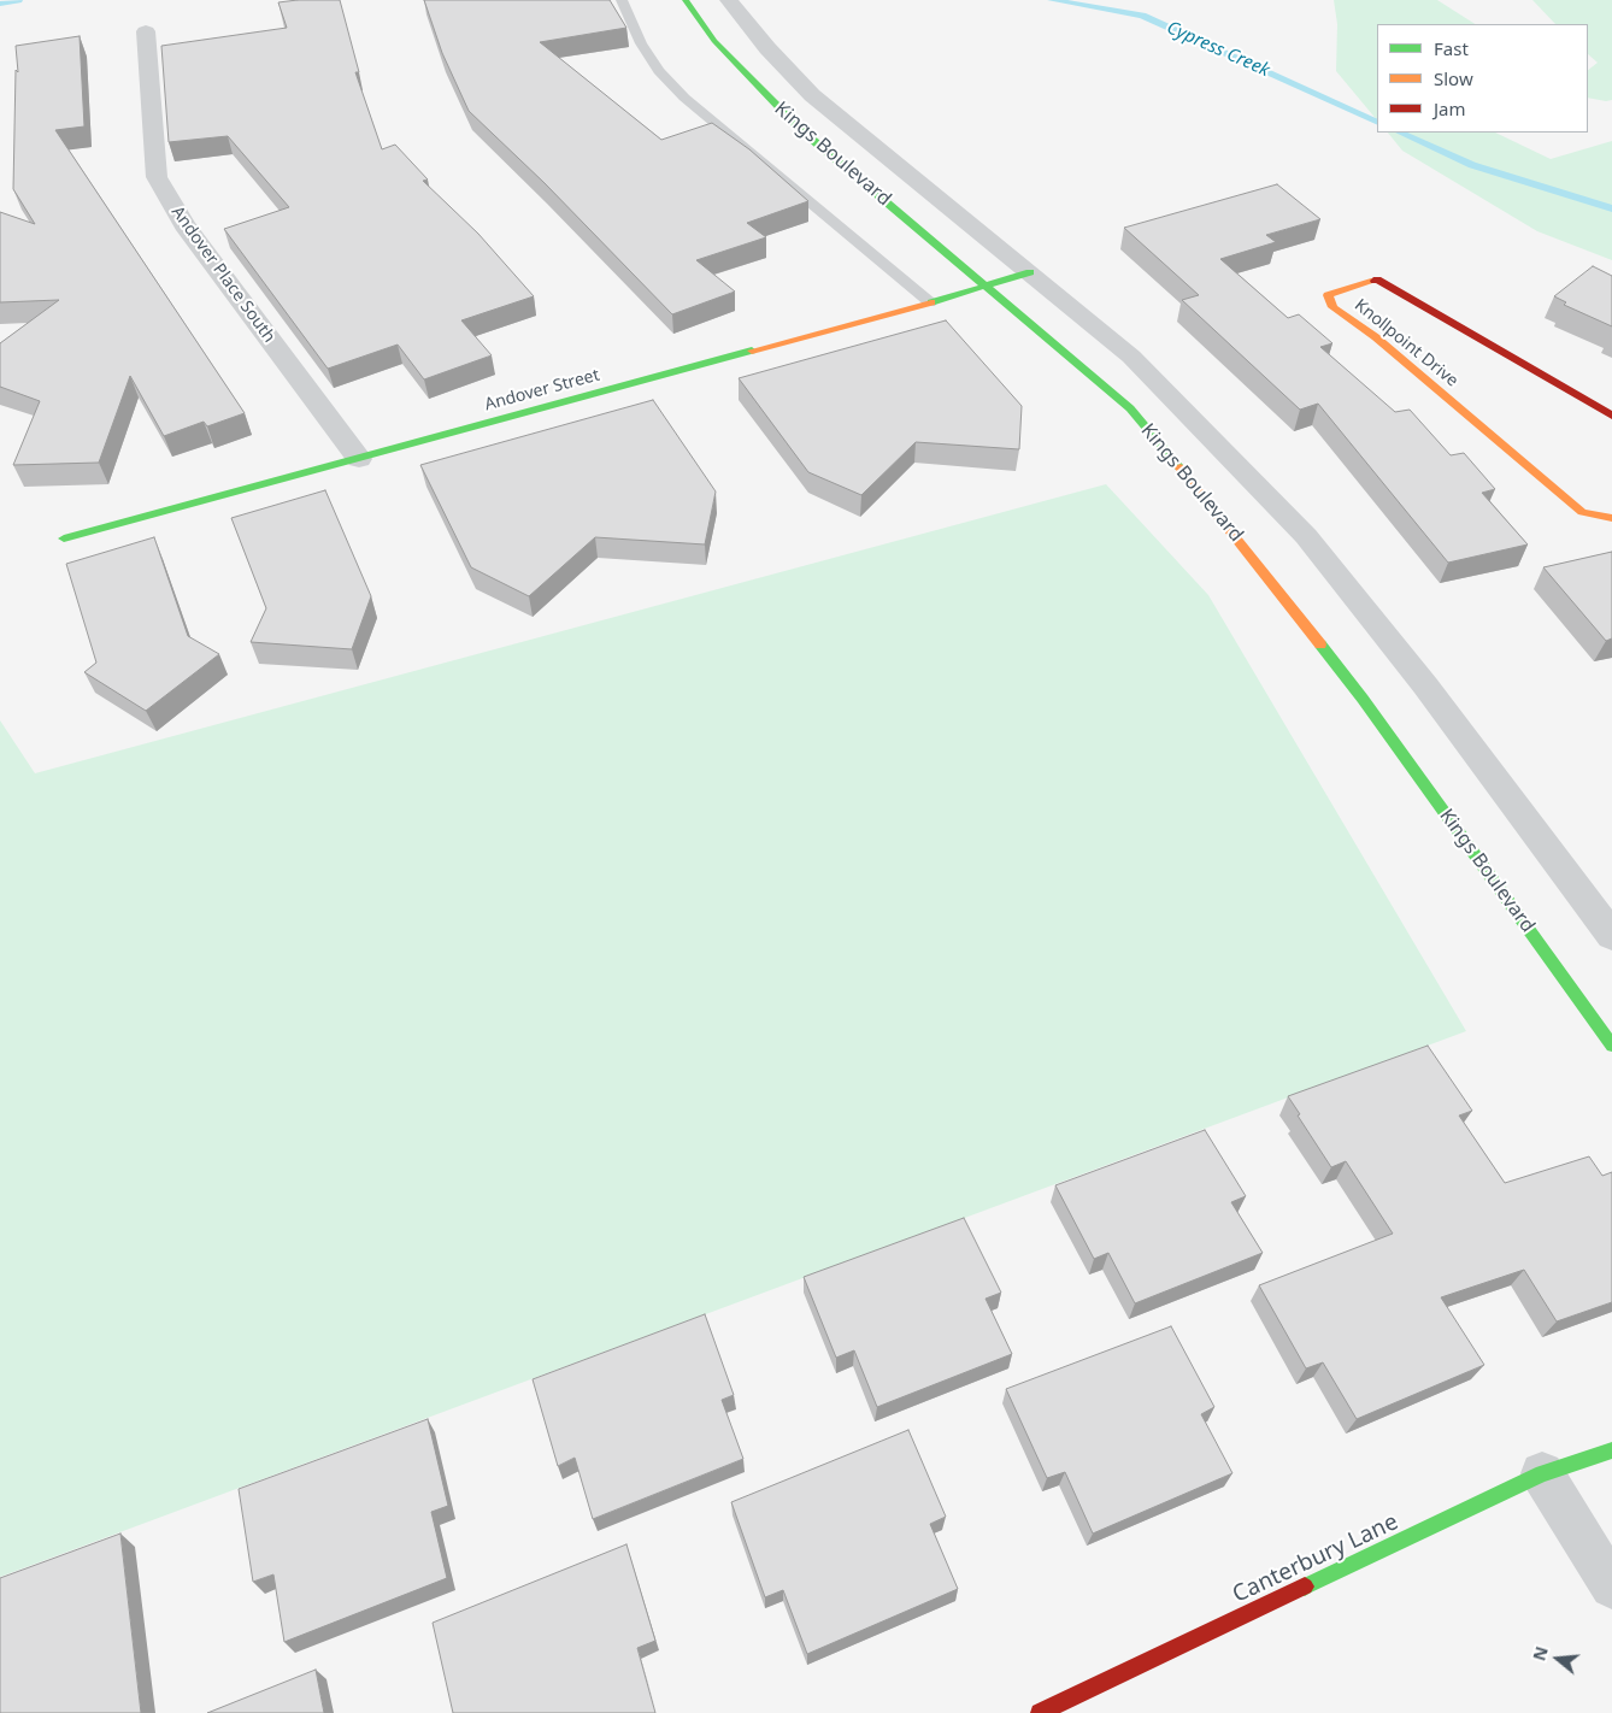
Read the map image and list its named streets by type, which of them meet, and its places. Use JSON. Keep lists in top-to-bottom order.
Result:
{
  "streets": {
    "street": [
      "Kings Boulevard",
      "Andover Place South",
      "Knollpoint Drive",
      "Andover Street",
      "Canterbury Lane"
    ]
  },
  "crossings": [
    ["Kings Boulevard", "Andover Street"],
    ["Andover Place South", "Andover Street"]
  ],
  "water": ["Cypress Creek"],
  "legend": ["Fast", "Slow", "Jam"],
  "north": "left"
}
